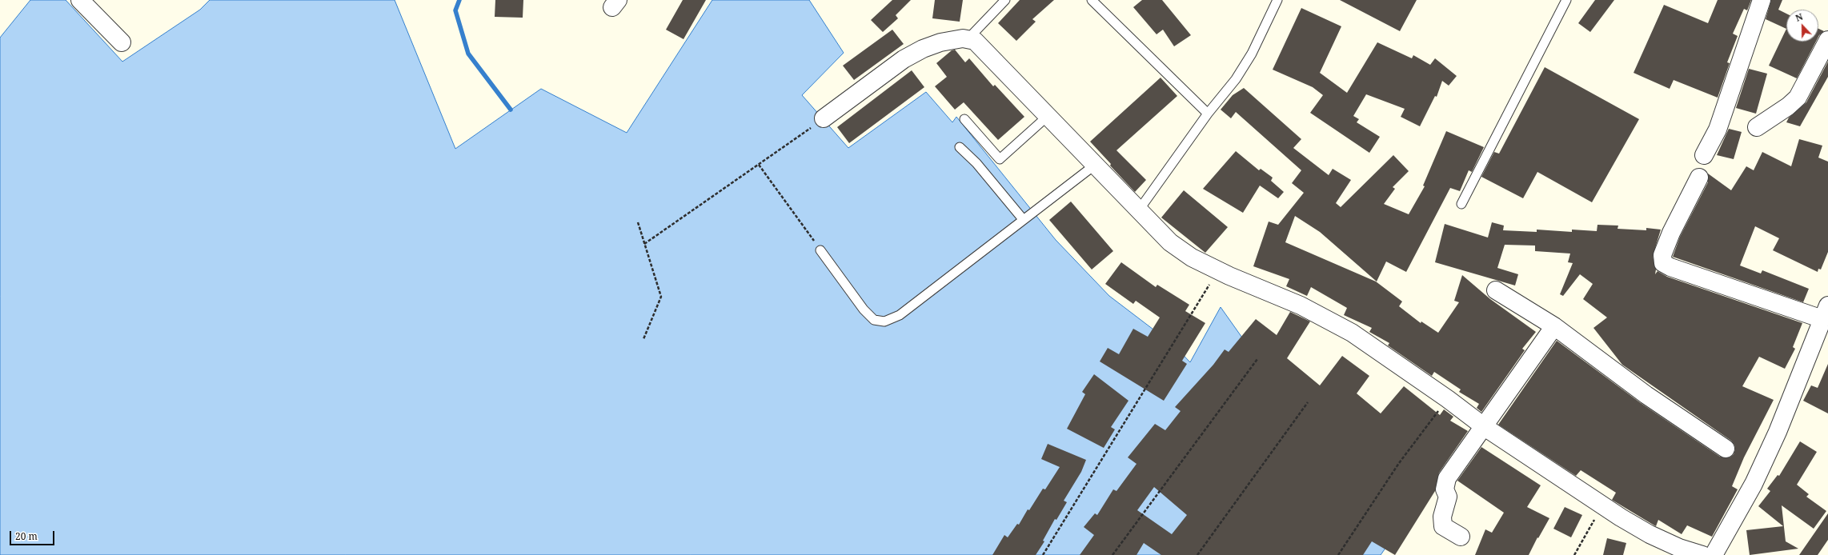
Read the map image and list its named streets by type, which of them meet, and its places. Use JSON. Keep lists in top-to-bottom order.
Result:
{
  "scale_bar": "20 m",
  "north": "top"
}
